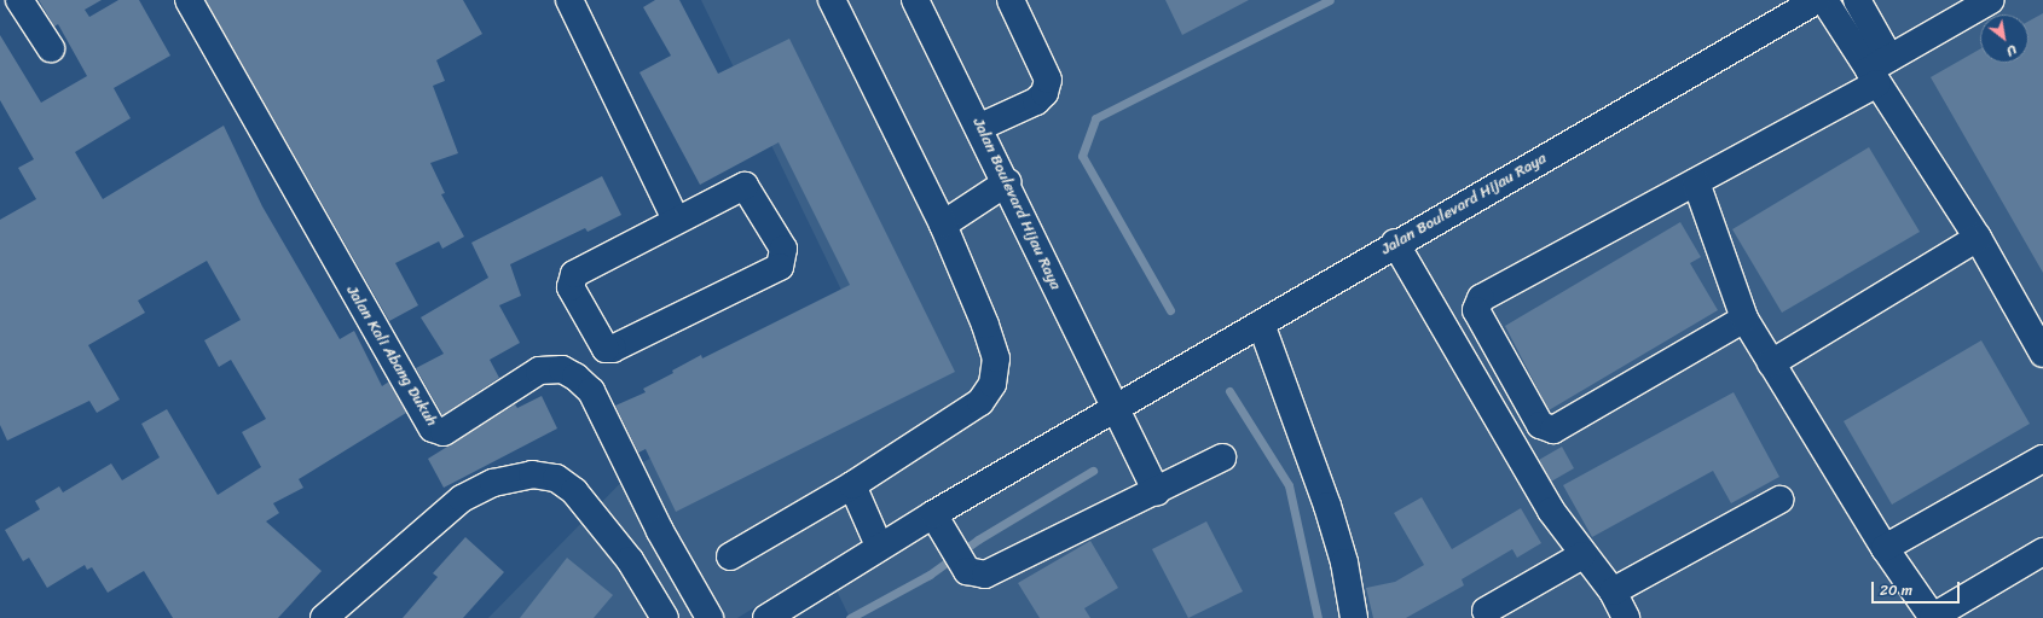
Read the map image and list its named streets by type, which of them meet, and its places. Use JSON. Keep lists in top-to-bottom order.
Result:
{
  "streets": {
    "street": ["Jalan Boulevard Hijau Raya", "Jalan Kali Abang Dukuh"]
  },
  "scale_bar": "20 m",
  "north": "bottom right"
}
